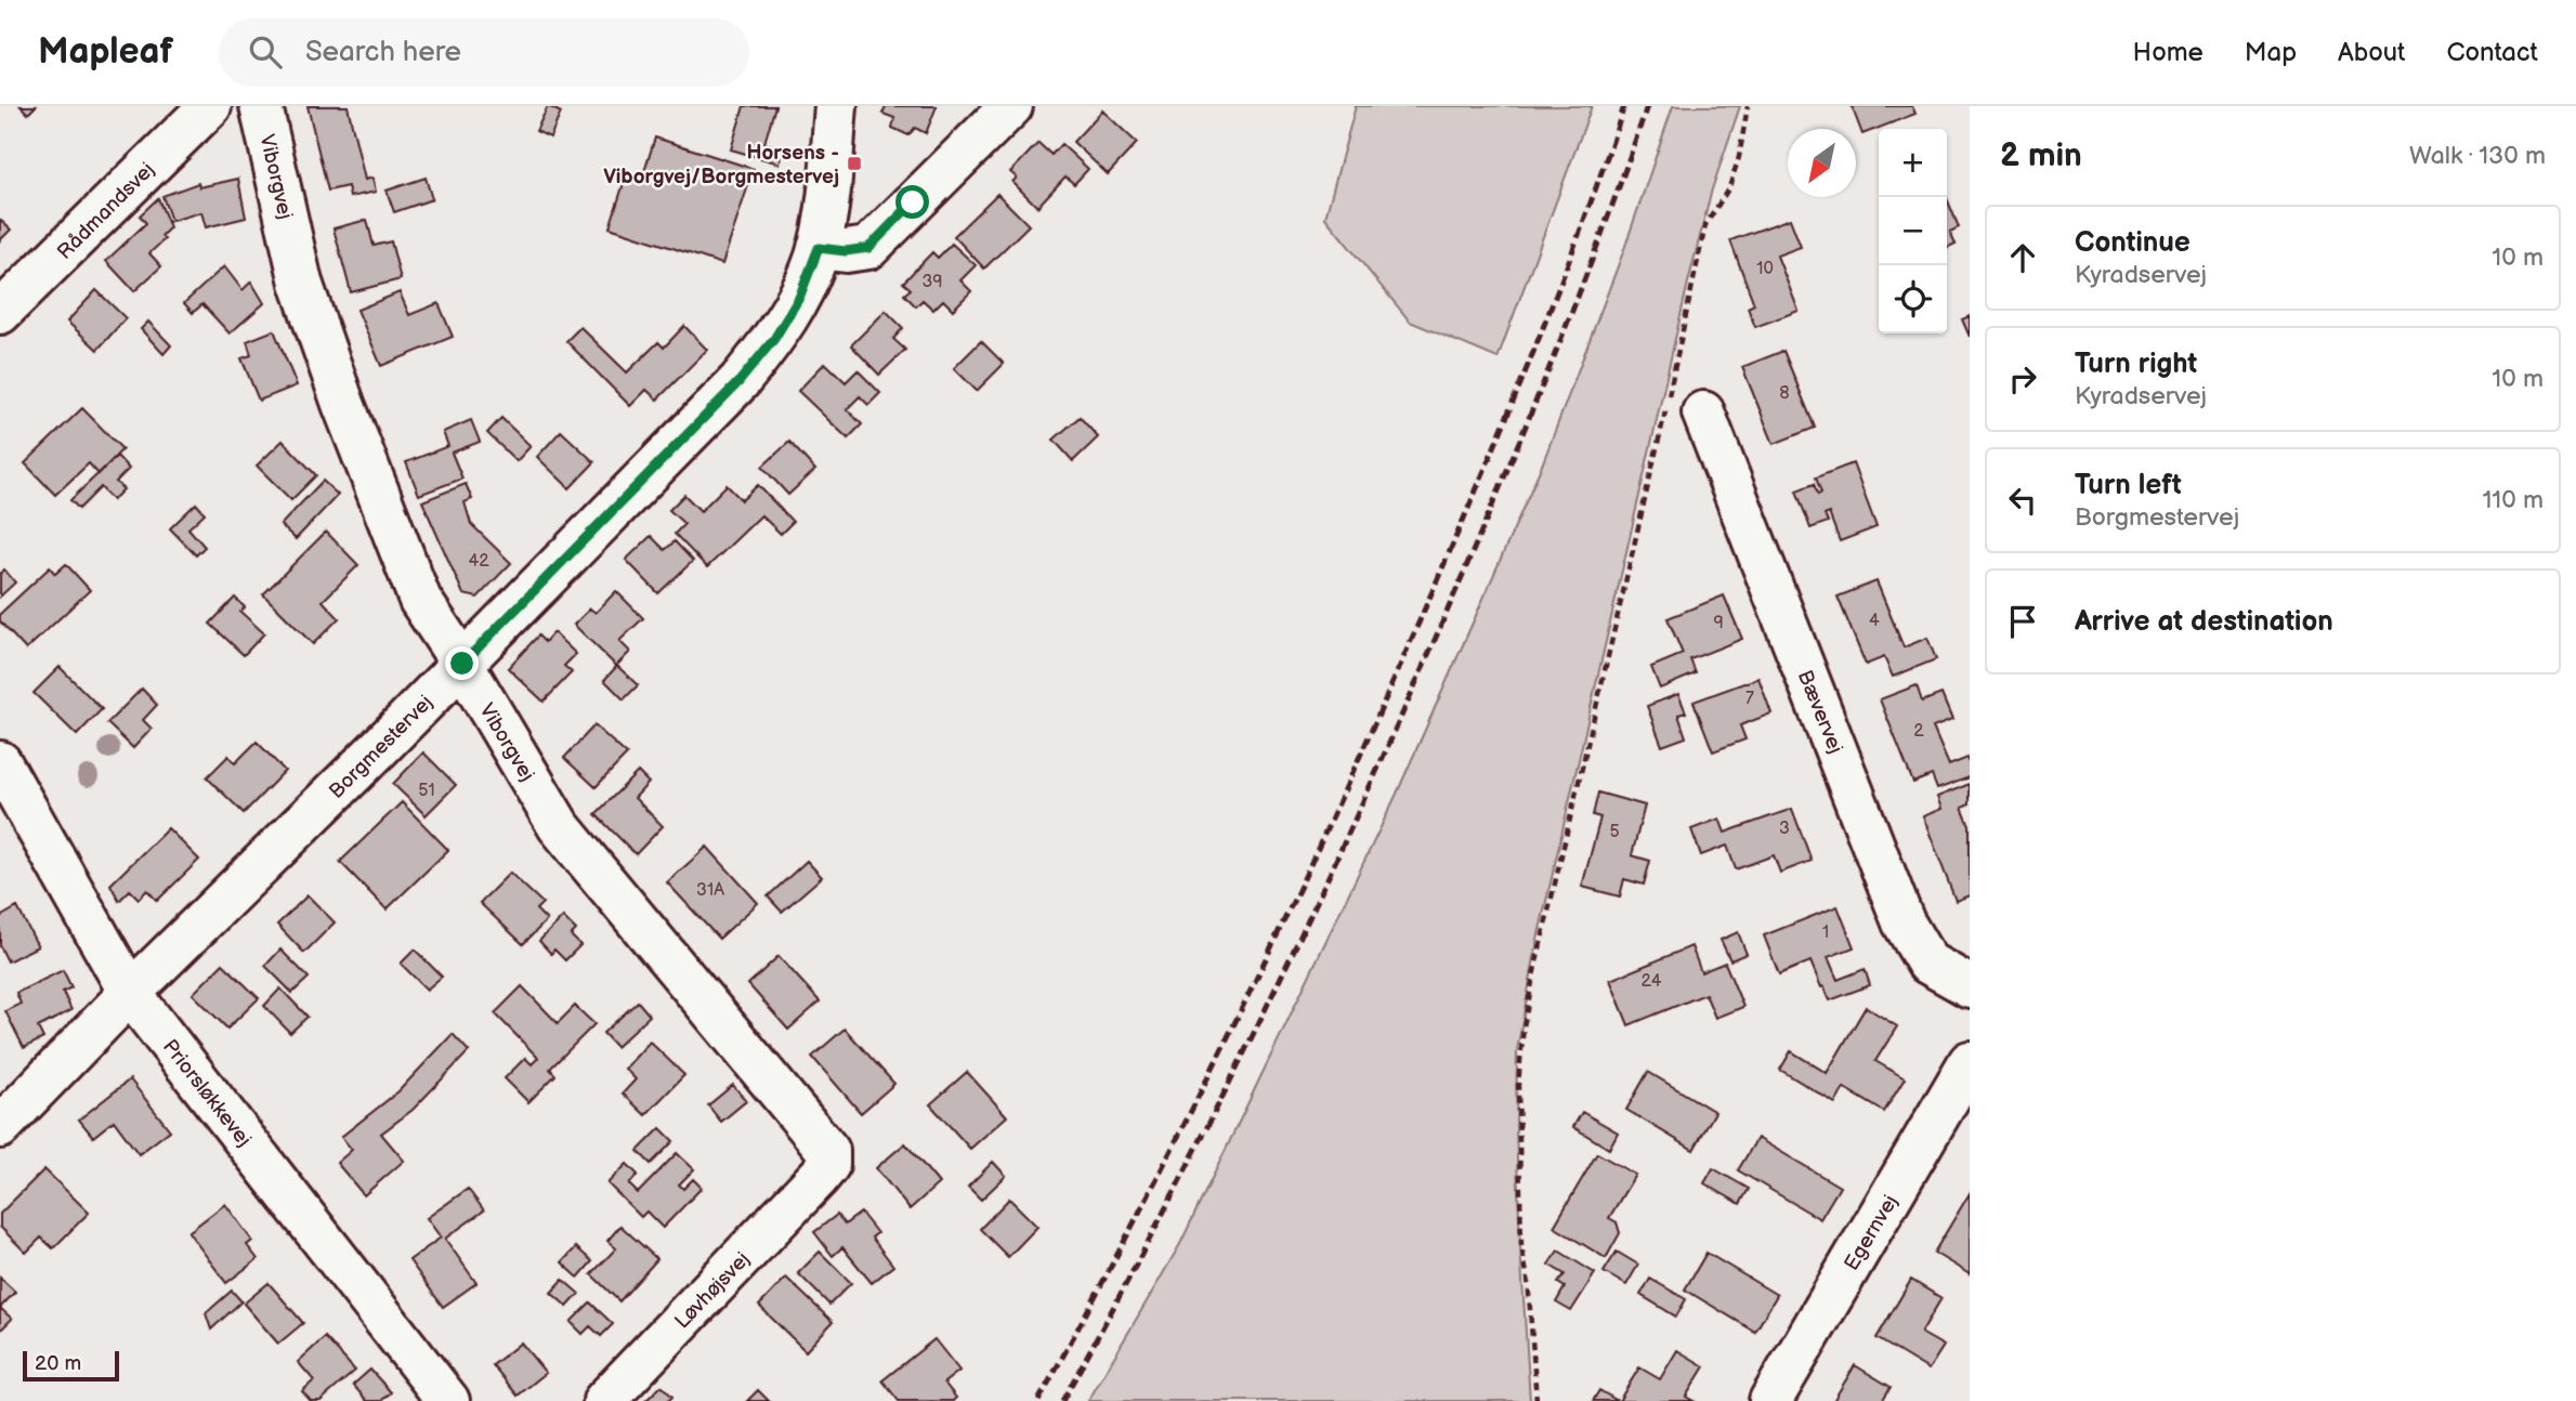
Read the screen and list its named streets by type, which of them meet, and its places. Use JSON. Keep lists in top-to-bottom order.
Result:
{
  "streets": {
    "street": [
      "Viborgvej",
      "Rådmandsvej",
      "Bævervej",
      "Borgmestervej",
      "Priorsløkkevej",
      "Egernvej",
      "Løvhøjsvej"
    ]
  },
  "crossings": [
    ["Viborgvej", "Borgmestervej"],
    ["Viborgvej", "Løvhøjsvej"],
    ["Borgmestervej", "Priorsløkkevej"]
  ],
  "places": {
    "transit": ["Horsens - Viborgvej/Borgmestervej"]
  },
  "house_numbers": [
    "10",
    "39",
    "8",
    "42",
    "4",
    "9",
    "7",
    "2",
    "51",
    "3",
    "5",
    "31A",
    "1",
    "24"
  ],
  "scale_bar": "20 m",
  "north": "bottom left",
  "page": {
    "header": "Mapleaf",
    "search": "Search here",
    "nav": [
      "Home",
      "Map",
      "About",
      "Contact"
    ],
    "heading": ["2 min", "Walk · 130 m"],
    "map_buttons": ["+", "−"],
    "list": [
      ["Continue", "Kyradservej", "10 m"],
      ["Turn right", "Kyradservej", "10 m"],
      ["Turn left", "Borgmestervej", "110 m"],
      "Arrive at destination"
    ],
    "scale": "20 m"
  }
}
